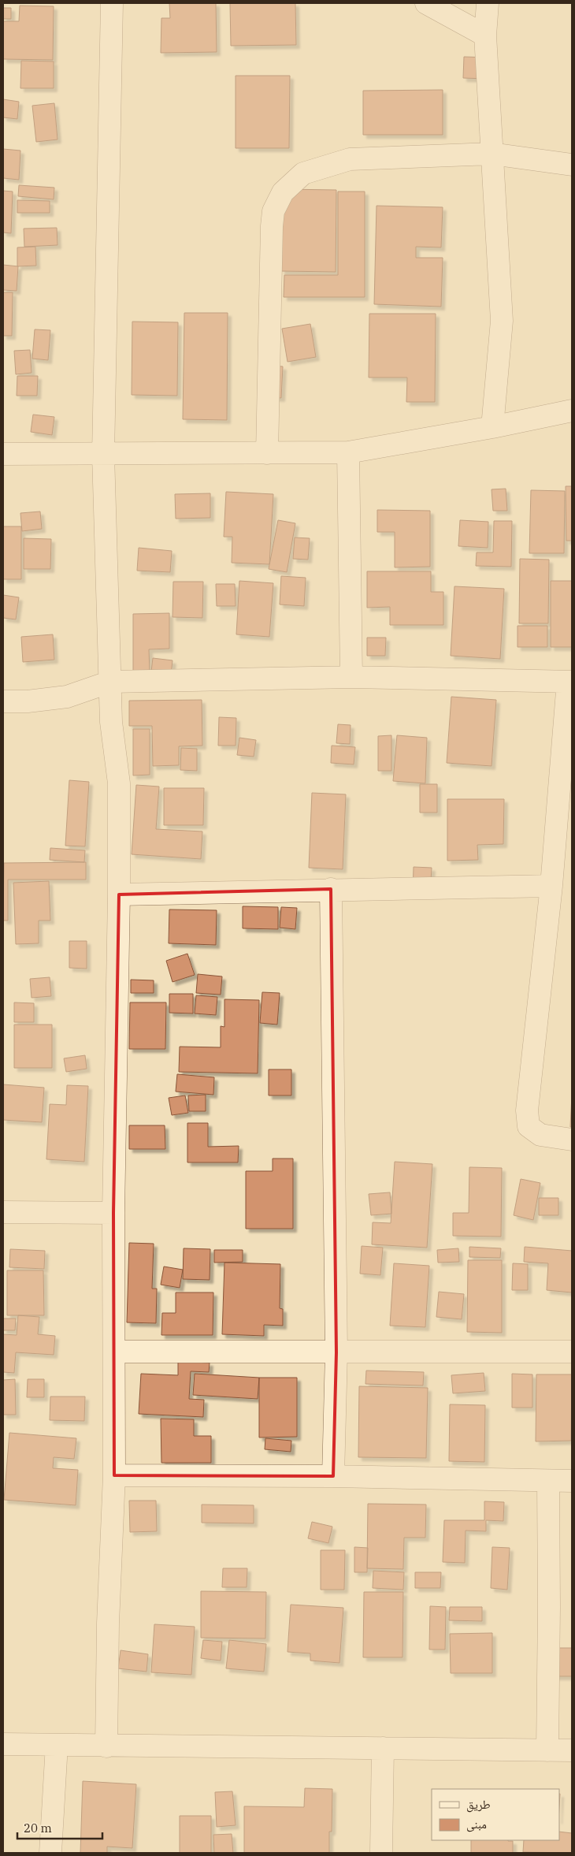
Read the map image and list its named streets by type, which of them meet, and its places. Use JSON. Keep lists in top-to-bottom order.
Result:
{
  "legend": ["طريق", "مبنى"],
  "scale_bar": "20 m"
}
